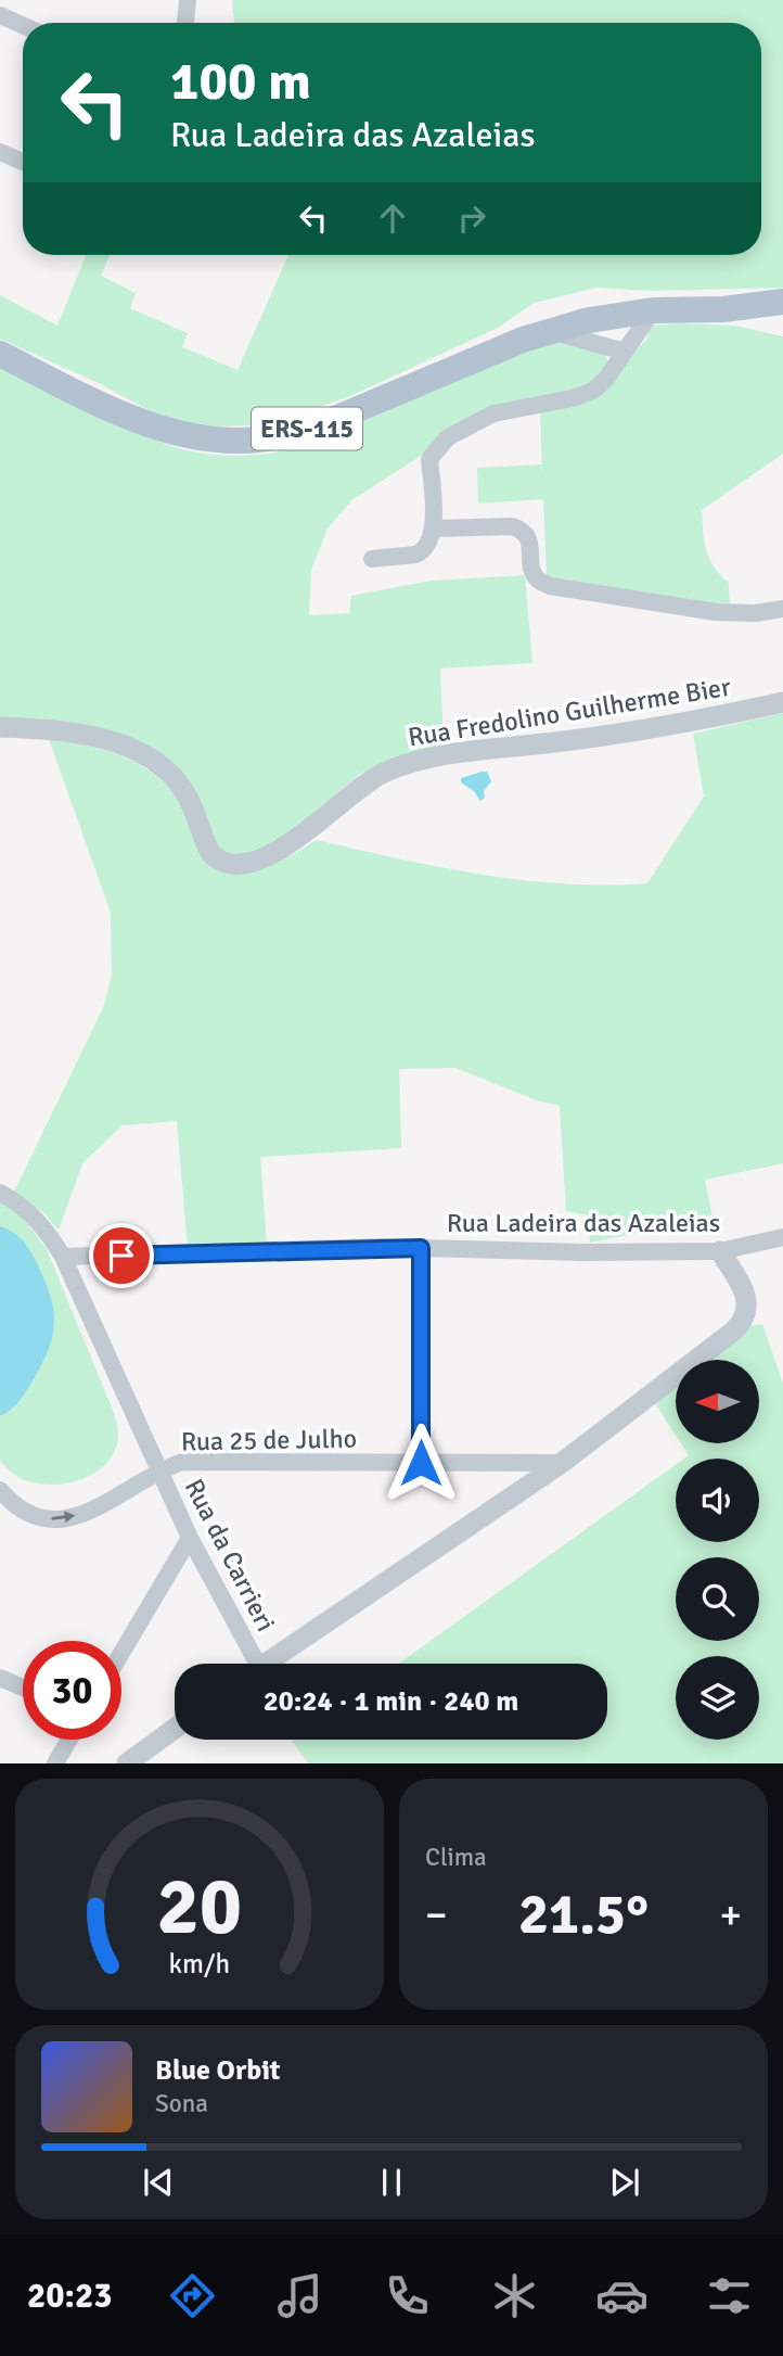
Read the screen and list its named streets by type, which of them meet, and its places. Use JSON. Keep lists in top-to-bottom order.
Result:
{
  "streets": {
    "main road": ["ERS-115"],
    "street": [
      "Rua Fredolino Guilherme Bier",
      "Rua Ladeira das Azaleias",
      "Rua 25 de Julho",
      "Rua da Carrieri"
    ]
  },
  "crossings": [
    ["Rua Ladeira das Azaleias", "Rua da Carrieri"],
    ["Rua 25 de Julho", "Rua da Carrieri"]
  ],
  "north": "left",
  "page": {
    "turn": ["100 m", "Rua Ladeira das Azaleias"],
    "limit": "30",
    "trip": "20:24 · 1 min · 240 m",
    "tile": "Clima",
    "heat": ["−", "21.5°", "+"],
    "song": ["Blue Orbit", "Sona"],
    "tabs": "20:23",
    "gauge": ["20", "km/h"]
  }
}
